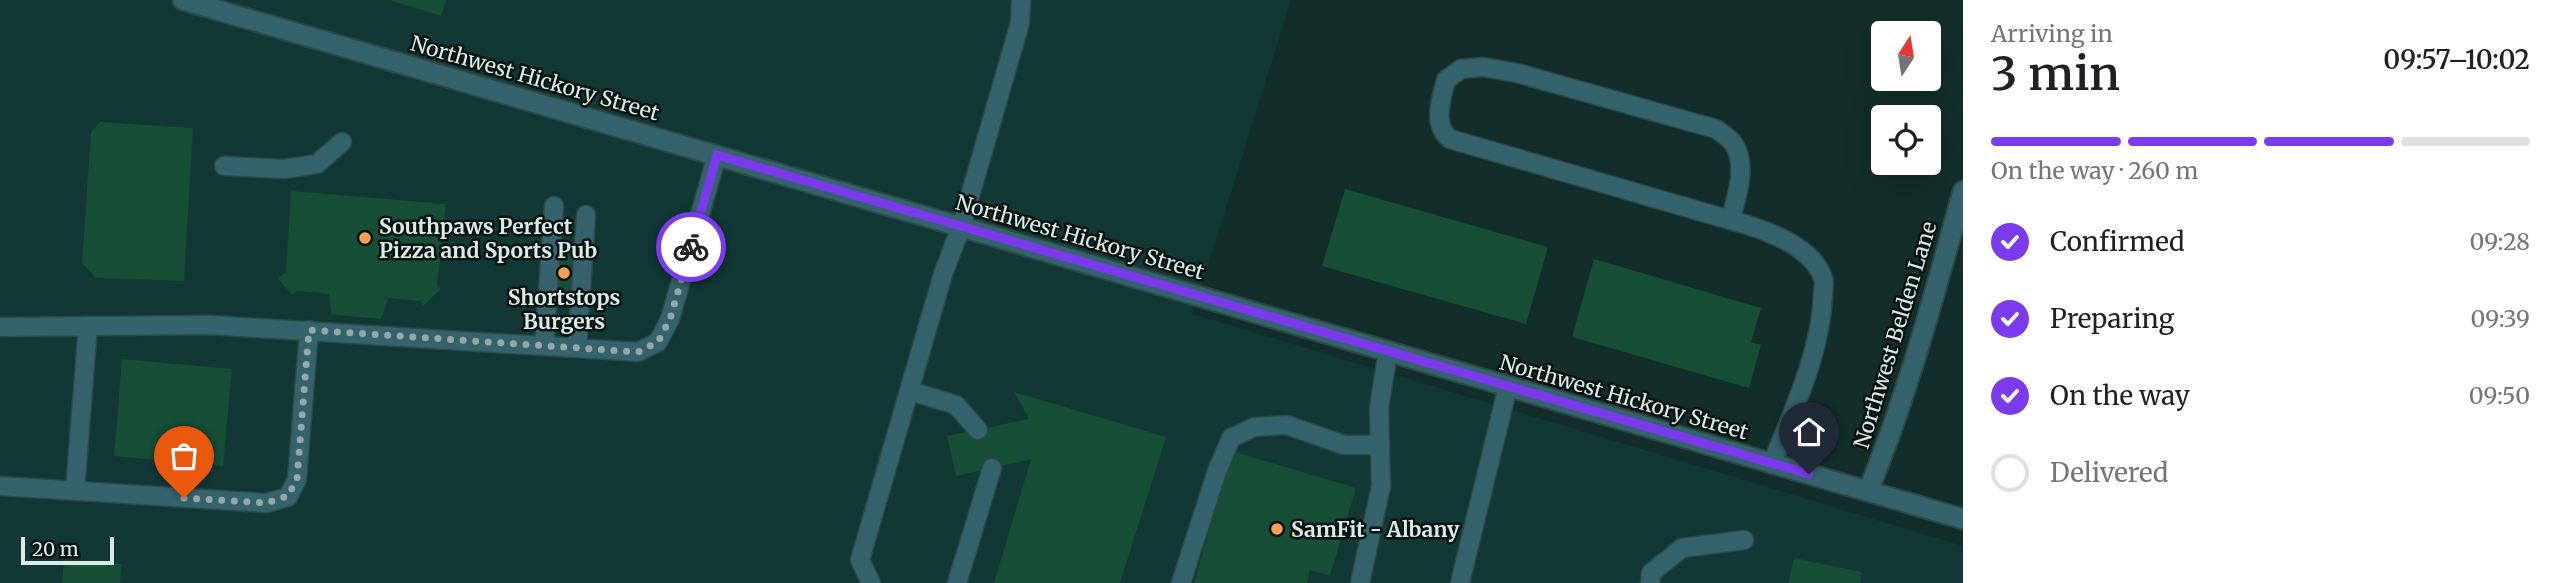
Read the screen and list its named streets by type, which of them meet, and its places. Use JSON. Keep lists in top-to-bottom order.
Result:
{
  "streets": {
    "street": ["Northwest Hickory Street", "Northwest Belden Lane"]
  },
  "crossings": [
    ["Northwest Hickory Street", "Northwest Belden Lane"]
  ],
  "places": ["Southpaws Perfect Pizza and Sports Pub", "Shortstops Burgers", "SamFit - Albany"],
  "scale_bar": "20 m",
  "north": "top",
  "page": {
    "heading": ["3 min", "Arriving in", "09:57–10:02"],
    "bar": "On the way · 260 m",
    "list": [
      ["Confirmed", "09:28"],
      ["Preparing", "09:39"],
      ["On the way", "09:50"],
      "Delivered"
    ],
    "scale": "20 m"
  }
}
